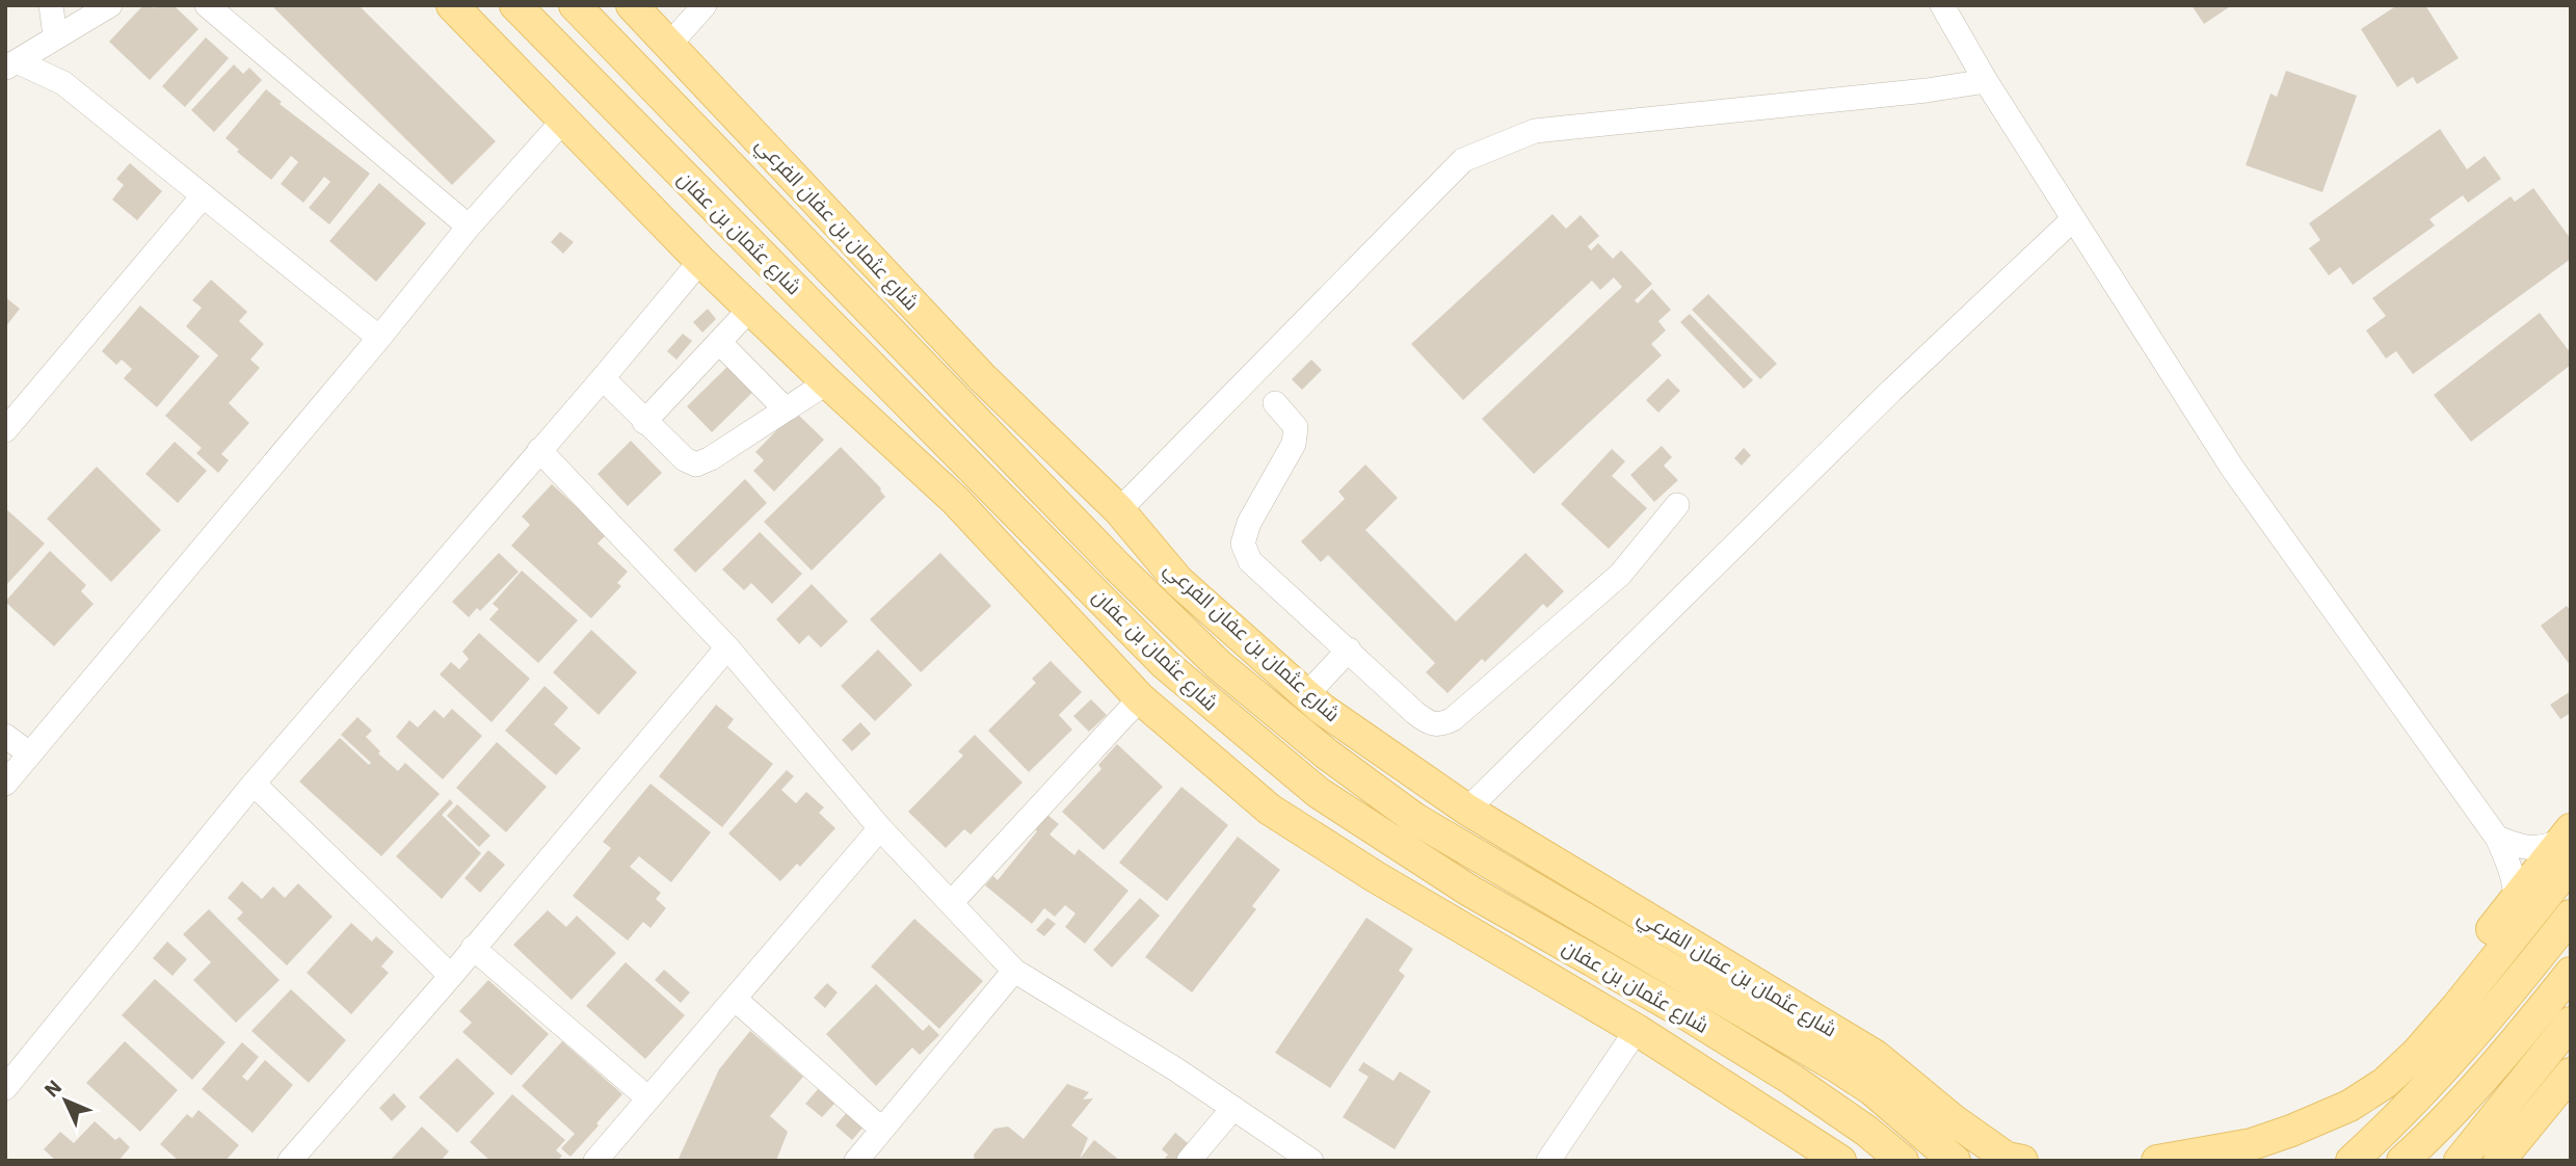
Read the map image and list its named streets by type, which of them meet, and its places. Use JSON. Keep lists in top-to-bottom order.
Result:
{
  "streets": {
    "main road": ["شارع عثمان بن عفان الفرعي", "شارع عثمان بن عفان"]
  },
  "north": "top left"
}
